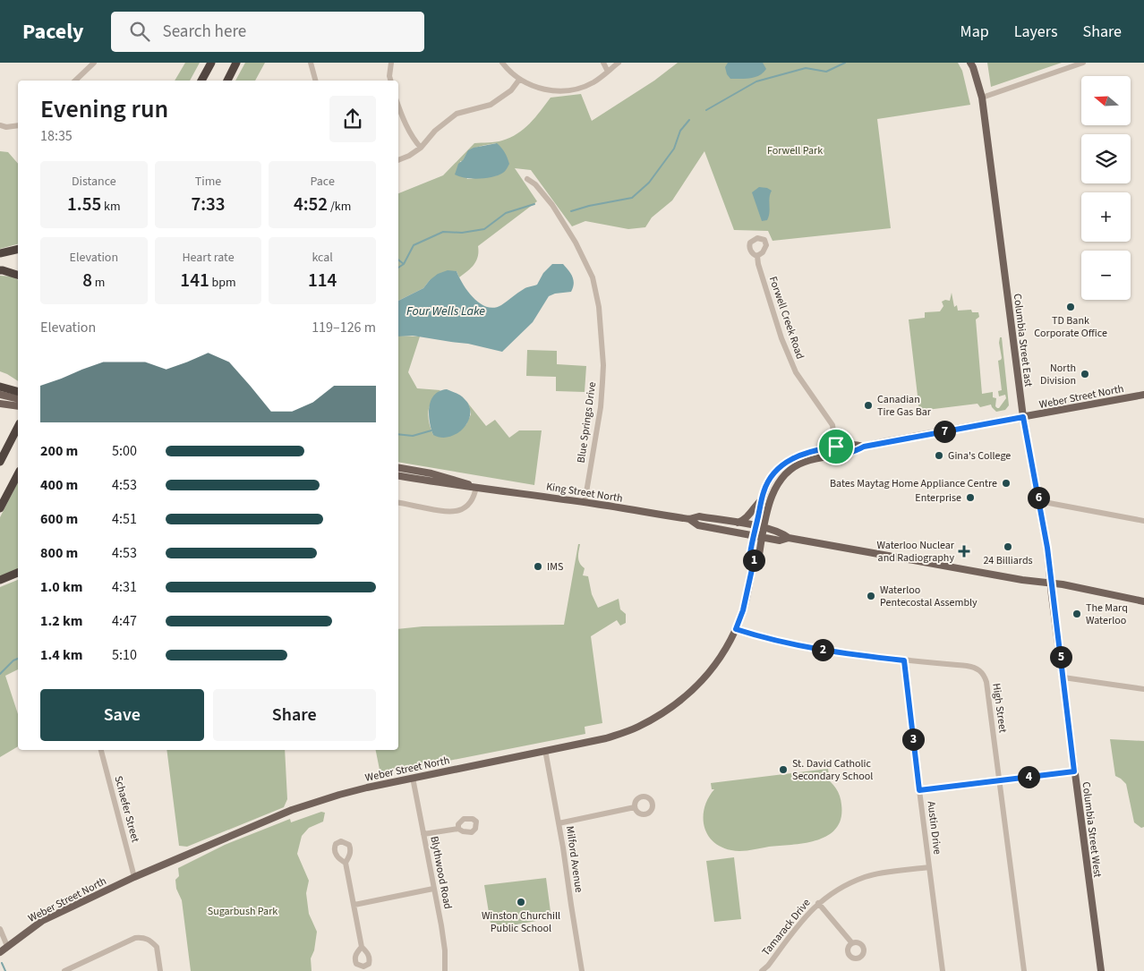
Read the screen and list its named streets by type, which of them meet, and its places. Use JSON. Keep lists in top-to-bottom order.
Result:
{
  "streets": {
    "main road": [
      "Columbia Street East",
      "Weber Street North",
      "King Street North",
      "Columbia Street West"
    ],
    "street": [
      "Forwell Creek Road",
      "Blue Springs Drive",
      "High Street",
      "Schaefer Street",
      "Austin Drive",
      "Milford Avenue",
      "Blythwood Road",
      "Tamarack Drive"
    ]
  },
  "crossings": [
    ["Forwell Creek Road", "Weber Street North"],
    ["Columbia Street East", "Weber Street North"],
    ["Columbia Street East", "King Street North"],
    ["Columbia Street East", "Columbia Street West"],
    ["Weber Street North", "King Street North"],
    ["Weber Street North", "High Street"],
    ["Weber Street North", "Schaefer Street"],
    ["Weber Street North", "Milford Avenue"],
    ["Weber Street North", "Blythwood Road"],
    ["Blue Springs Drive", "King Street North"],
    ["King Street North", "Columbia Street West"],
    ["High Street", "Austin Drive"],
    ["Austin Drive", "Tamarack Drive"]
  ],
  "water": ["Four Wells Lake"],
  "parks": ["Forwell Park", "Sugarbush Park"],
  "places": {
    "other": [
      "TD Bank Corporate Office",
      "North Division",
      "Canadian Tire Gas Bar",
      "Gina's College",
      "Bates Maytag Home Appliance Centre",
      "Enterprise",
      "24 Billiards",
      "IMS",
      "Waterloo Pentecostal Assembly",
      "The Marq Waterloo",
      "St. David Catholic Secondary School",
      "Winston Churchill Public School"
    ],
    "health": ["Waterloo Nuclear and Radiography"]
  },
  "north": "left",
  "page": {
    "header": "Pacely",
    "search": "Search here",
    "nav": ["Map", "Layers", "Share"],
    "map_buttons": ["+", "−"],
    "heading": ["Evening run", "18:35"],
    "stats": [
      ["Distance", "1.55 km"],
      ["Time", "7:33"],
      ["Pace", "4:52 /km"],
      ["Elevation", "8 m"],
      ["Heart rate", "141 bpm"],
      ["kcal", "114"]
    ],
    "chart": ["Elevation", "119–126 m"],
    "pins": [
      "7",
      "6",
      "1",
      "2",
      "5",
      "3",
      "4"
    ],
    "list": [
      {
        "name": "200 m",
        "note": "5:00"
      },
      {
        "name": "400 m",
        "note": "4:53"
      },
      {
        "name": "600 m",
        "note": "4:51"
      },
      {
        "name": "800 m",
        "note": "4:53"
      },
      {
        "name": "1.0 km",
        "note": "4:31"
      },
      {
        "name": "1.2 km",
        "note": "4:47"
      },
      {
        "name": "1.4 km",
        "note": "5:10"
      }
    ],
    "buttons": ["Save", "Share"]
  }
}
